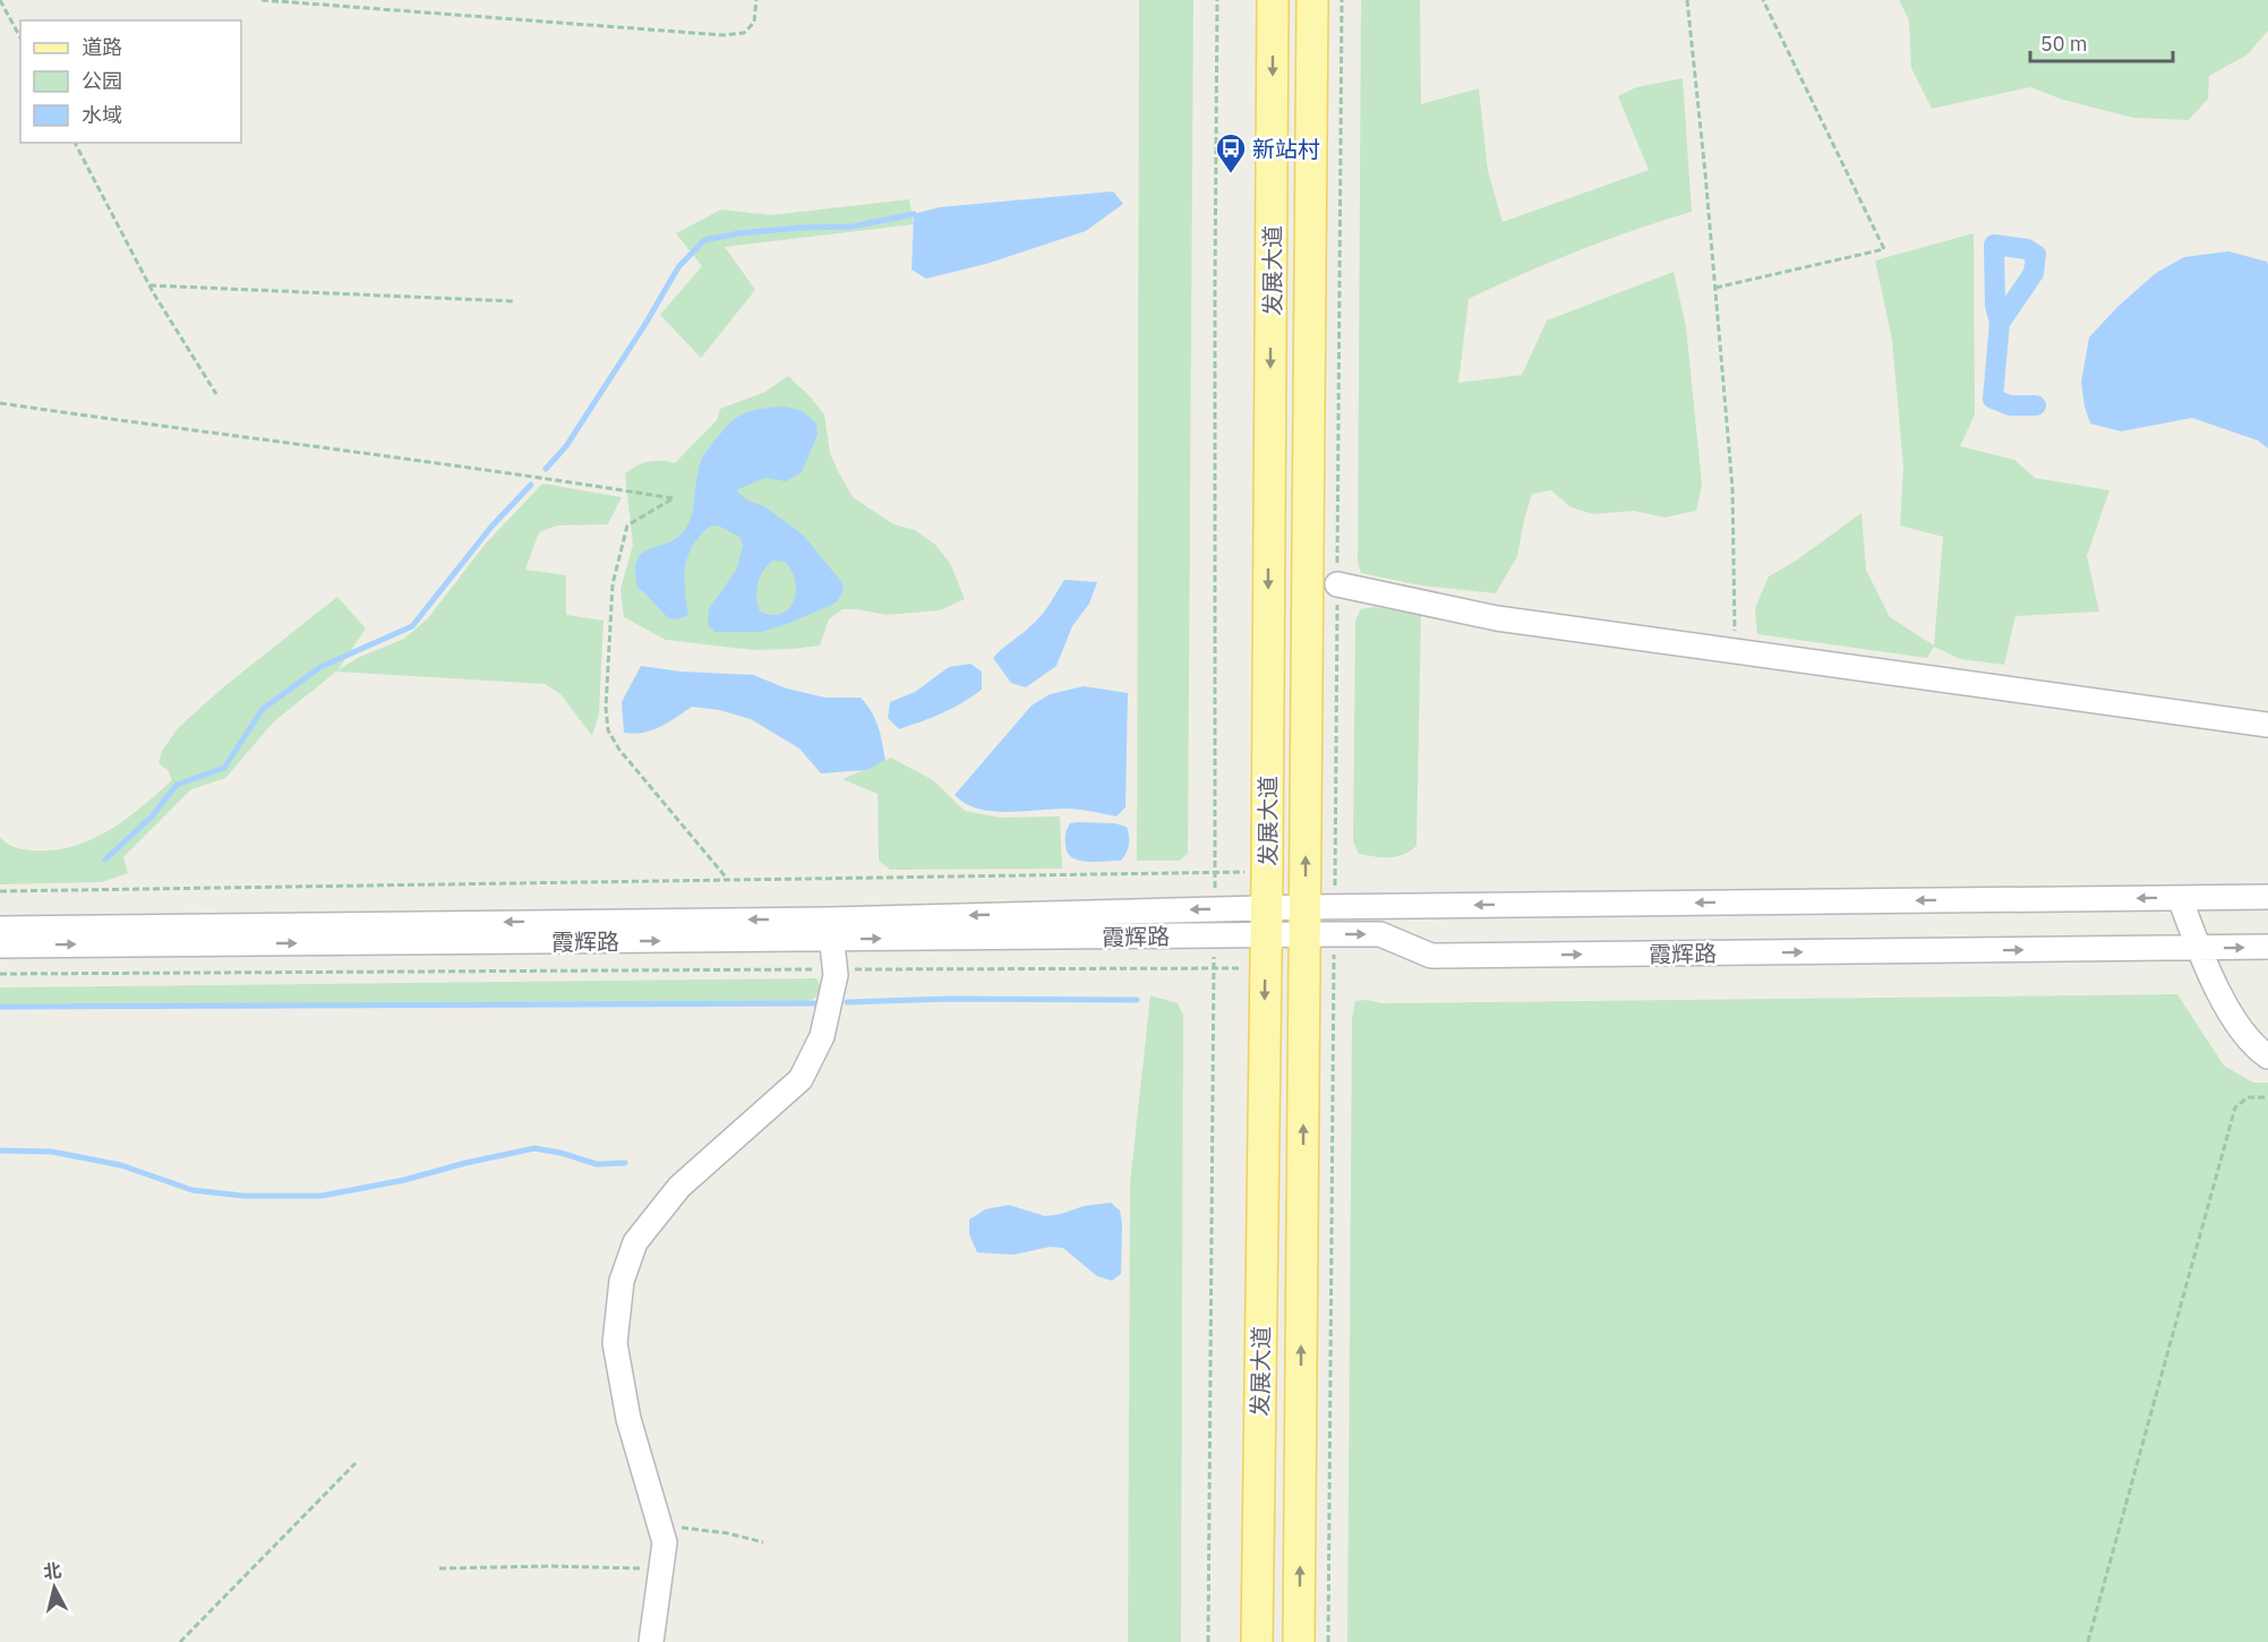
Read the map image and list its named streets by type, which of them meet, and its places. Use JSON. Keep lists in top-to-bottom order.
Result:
{
  "streets": {
    "main road": ["发展大道"],
    "street": ["霞辉路"]
  },
  "crossings": [
    ["发展大道", "霞辉路"]
  ],
  "places": {
    "bus stop": ["新站村"]
  },
  "legend": ["道路", "公园", "水域"],
  "scale_bar": "50 m",
  "north": "top"
}
